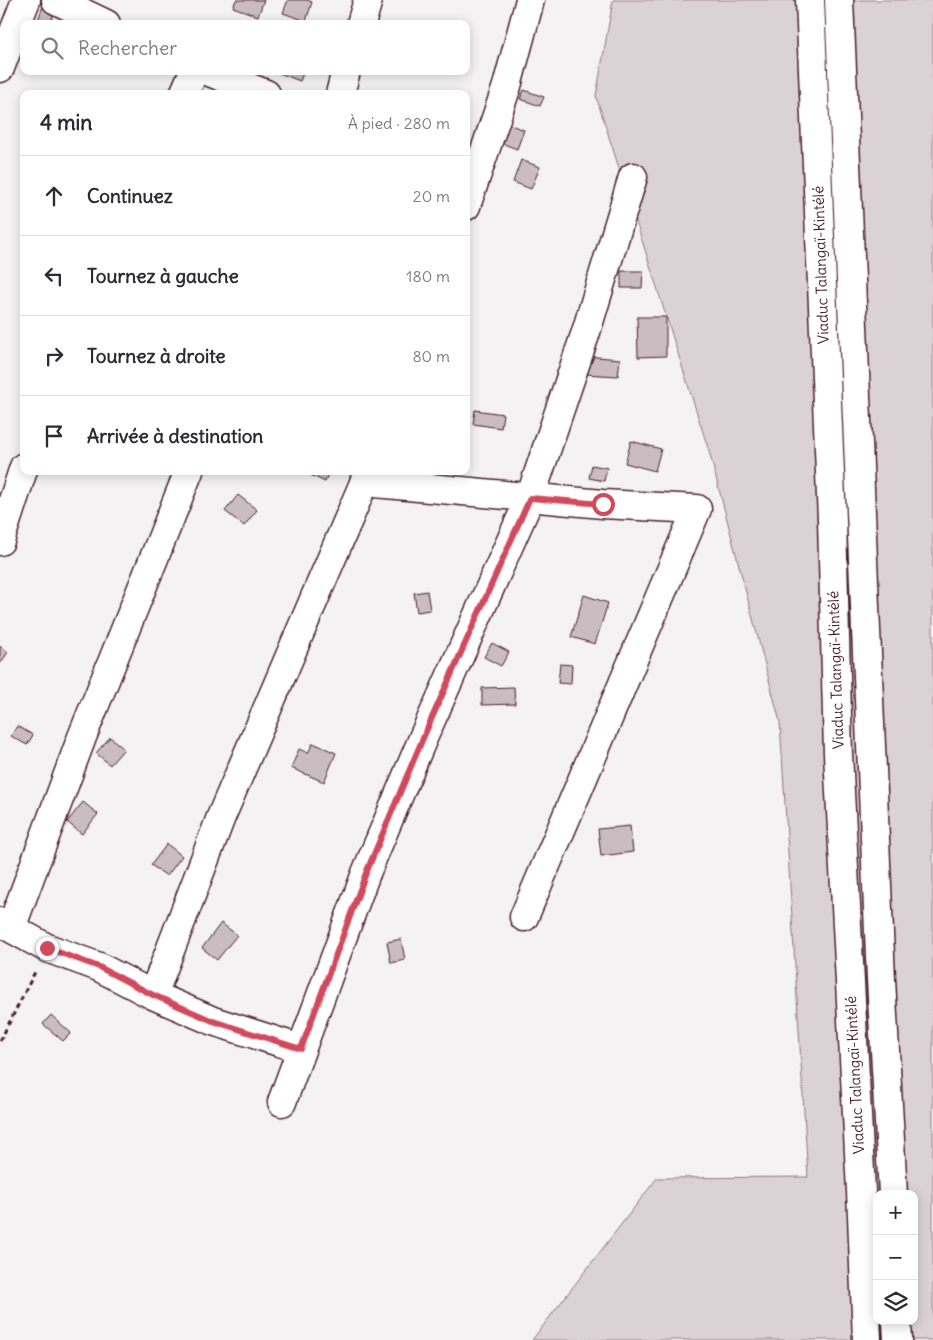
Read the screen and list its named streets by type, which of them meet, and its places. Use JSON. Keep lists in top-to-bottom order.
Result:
{
  "streets": {
    "main road": ["Viaduc Talangaï-Kintélé"]
  },
  "page": {
    "search": "Rechercher",
    "heading": ["4 min", "À pied · 280 m"],
    "list": [
      ["Continuez", "20 m"],
      ["Tournez à gauche", "180 m"],
      ["Tournez à droite", "80 m"],
      "Arrivée à destination"
    ],
    "map_buttons": ["+", "−"]
  }
}
